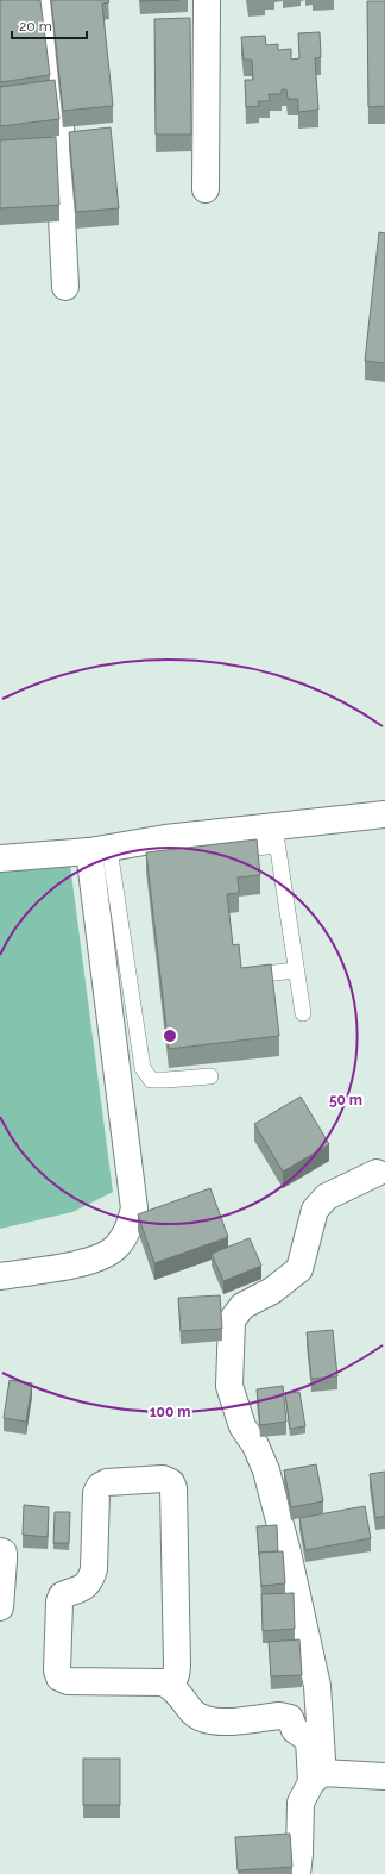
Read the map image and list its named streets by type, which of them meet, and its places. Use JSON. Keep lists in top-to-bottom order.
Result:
{
  "scale_bar": "20 m",
  "rings": ["50 m", "100 m"]
}
